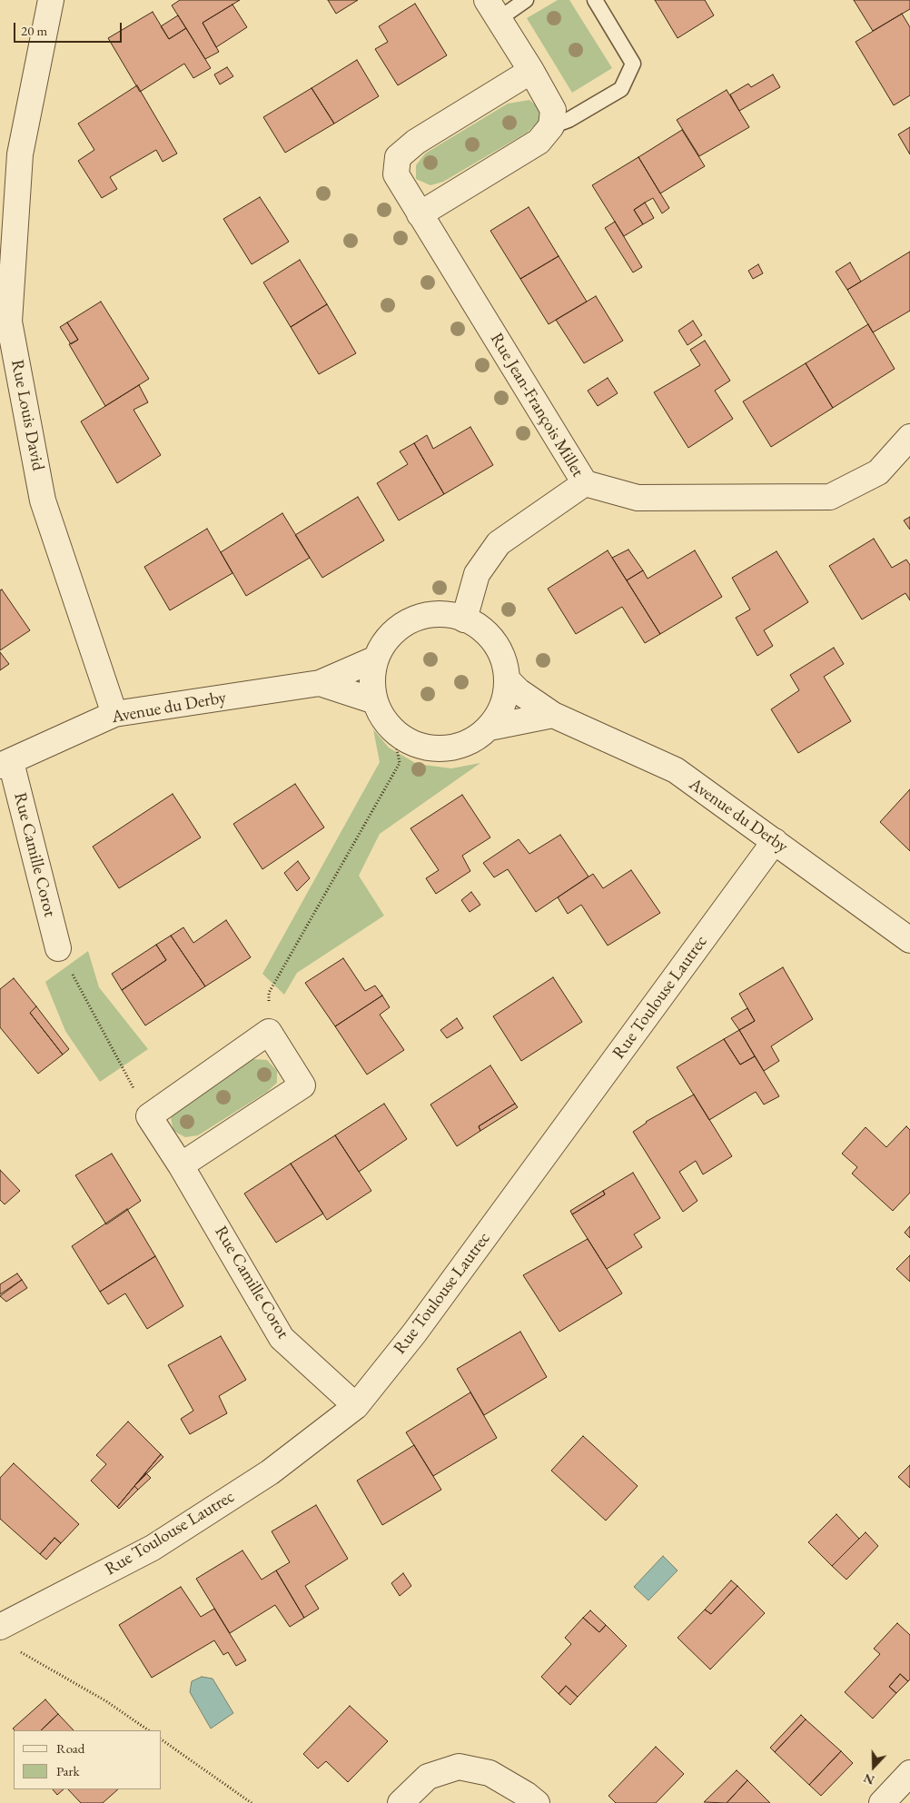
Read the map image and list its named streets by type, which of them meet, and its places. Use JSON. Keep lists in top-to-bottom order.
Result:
{
  "streets": {
    "street": [
      "Rue Jean-François Millet",
      "Rue Louis David",
      "Avenue du Derby",
      "Rue Camille Corot",
      "Rue Toulouse Lautrec"
    ]
  },
  "crossings": [
    ["Rue Louis David", "Avenue du Derby"],
    ["Avenue du Derby", "Rue Camille Corot"],
    ["Avenue du Derby", "Rue Toulouse Lautrec"],
    ["Rue Camille Corot", "Rue Toulouse Lautrec"]
  ],
  "legend": ["Road", "Park"],
  "scale_bar": "20 m",
  "north": "bottom"
}
